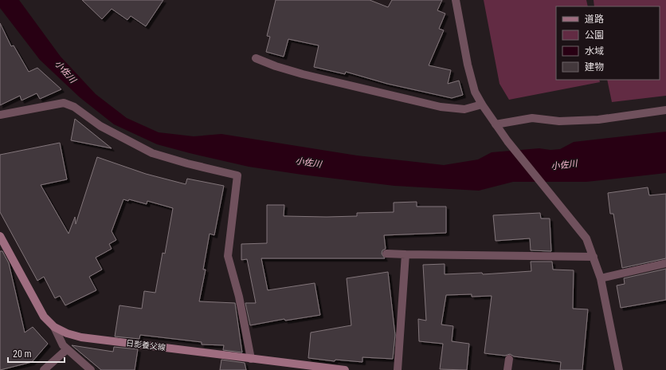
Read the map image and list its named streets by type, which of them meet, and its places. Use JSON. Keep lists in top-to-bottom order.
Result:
{
  "streets": {
    "main road": ["日影養父線"]
  },
  "water": ["小佐川"],
  "legend": [
    "道路",
    "公園",
    "水域",
    "建物"
  ],
  "scale_bar": "20 m"
}
